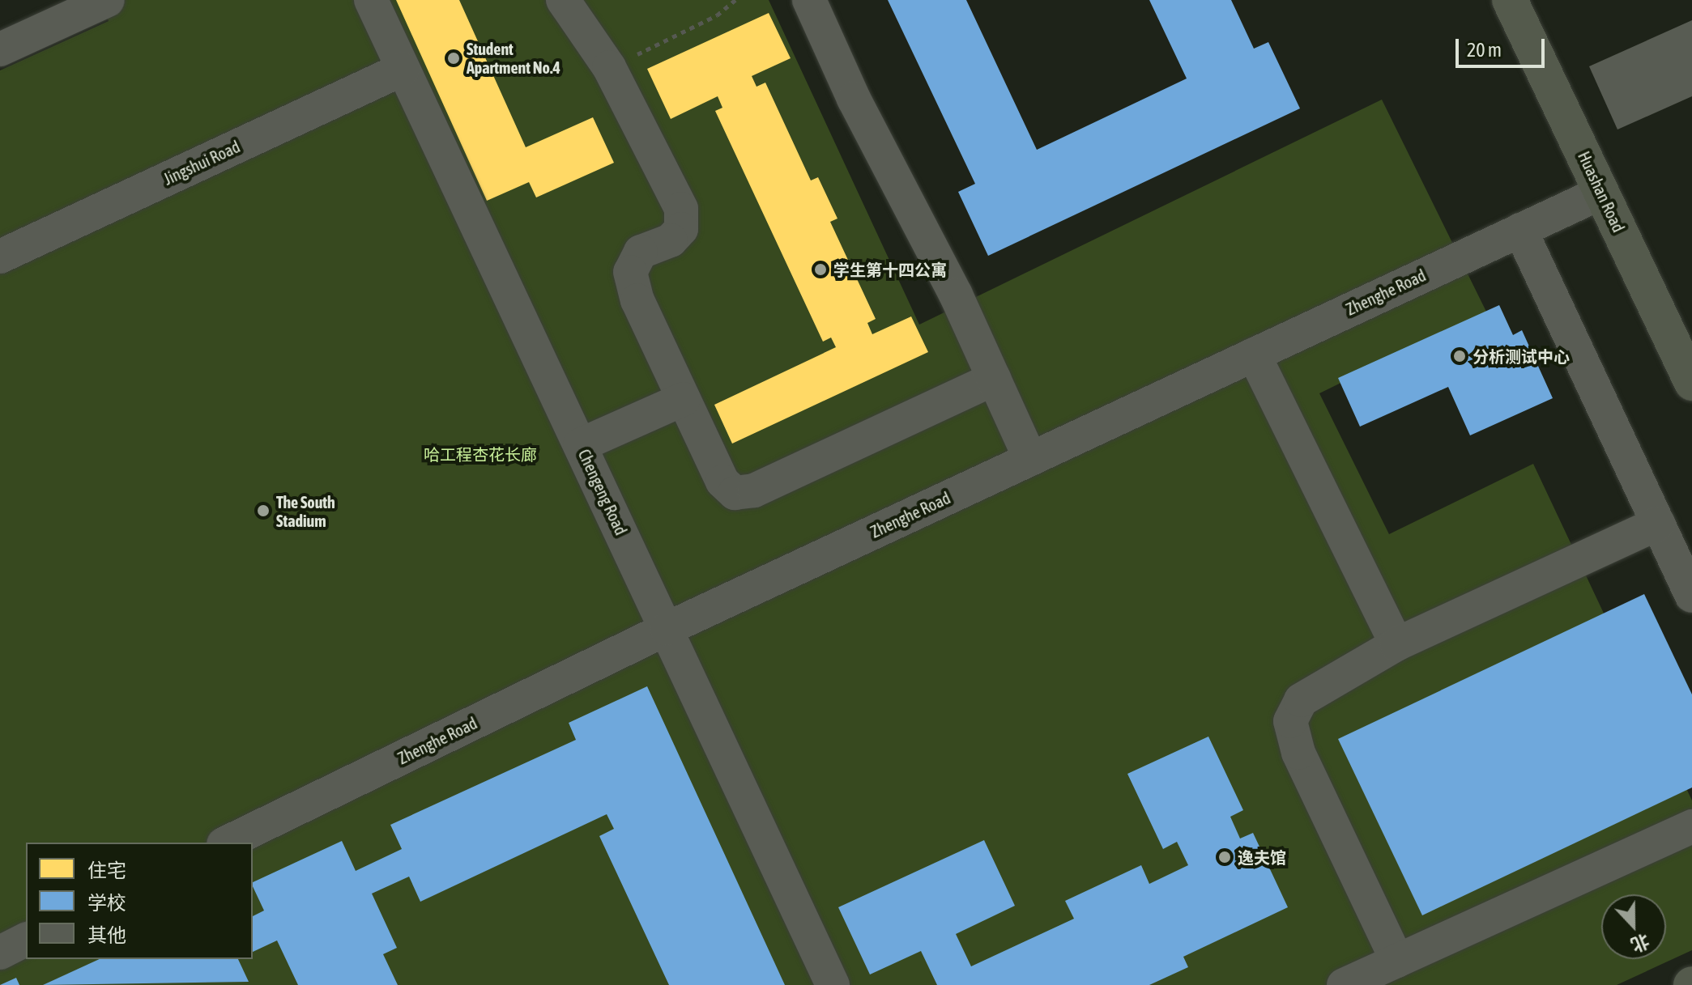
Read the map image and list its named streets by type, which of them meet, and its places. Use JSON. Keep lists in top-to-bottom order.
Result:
{
  "streets": {
    "main road": ["Huashan Road"],
    "street": ["Jingshui Road", "Zhenghe Road", "Chengeng Road"]
  },
  "crossings": [
    ["Jingshui Road", "Chengeng Road"],
    ["Huashan Road", "Zhenghe Road"],
    ["Zhenghe Road", "Chengeng Road"]
  ],
  "parks": ["哈工程杏花长廊"],
  "places": [
    "Student Apartment No.4",
    "学生第十四公寓",
    "分析测试中心",
    "The South Stadium",
    "逸夫馆"
  ],
  "legend": ["住宅", "学校", "其他"],
  "scale_bar": "20 m",
  "north": "bottom"
}
